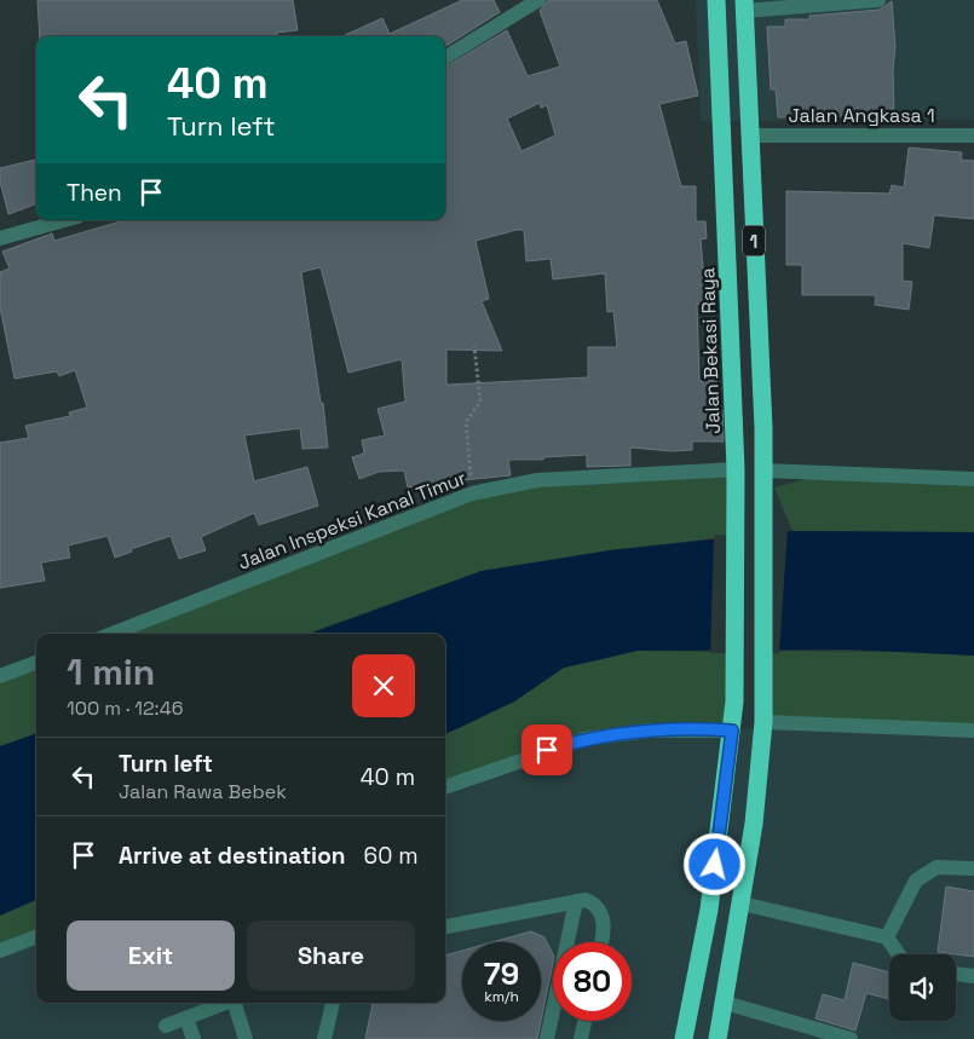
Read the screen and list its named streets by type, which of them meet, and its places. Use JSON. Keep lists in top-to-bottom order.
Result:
{
  "streets": {
    "highway": ["1", "Jalan Bekasi Raya"],
    "street": ["Jalan Angkasa 1", "Jalan Inspeksi Kanal Timur"]
  },
  "crossings": [
    ["Jalan Angkasa 1", "1"],
    ["1", "Jalan Bekasi Raya"],
    ["Jalan Bekasi Raya", "Jalan Inspeksi Kanal Timur"]
  ],
  "page": {
    "turn": ["40 m", "Turn left"],
    "then": "Then",
    "heading": ["1 min", "100 m · 12:46"],
    "list": [
      {
        "name": "Turn left",
        "note": "Jalan Rawa Bebek",
        "value": "40 m"
      },
      {
        "name": "Arrive at destination",
        "value": "60 m"
      }
    ],
    "buttons": ["Exit", "Share"],
    "speed": "79 km/h",
    "limit": "80"
  }
}
